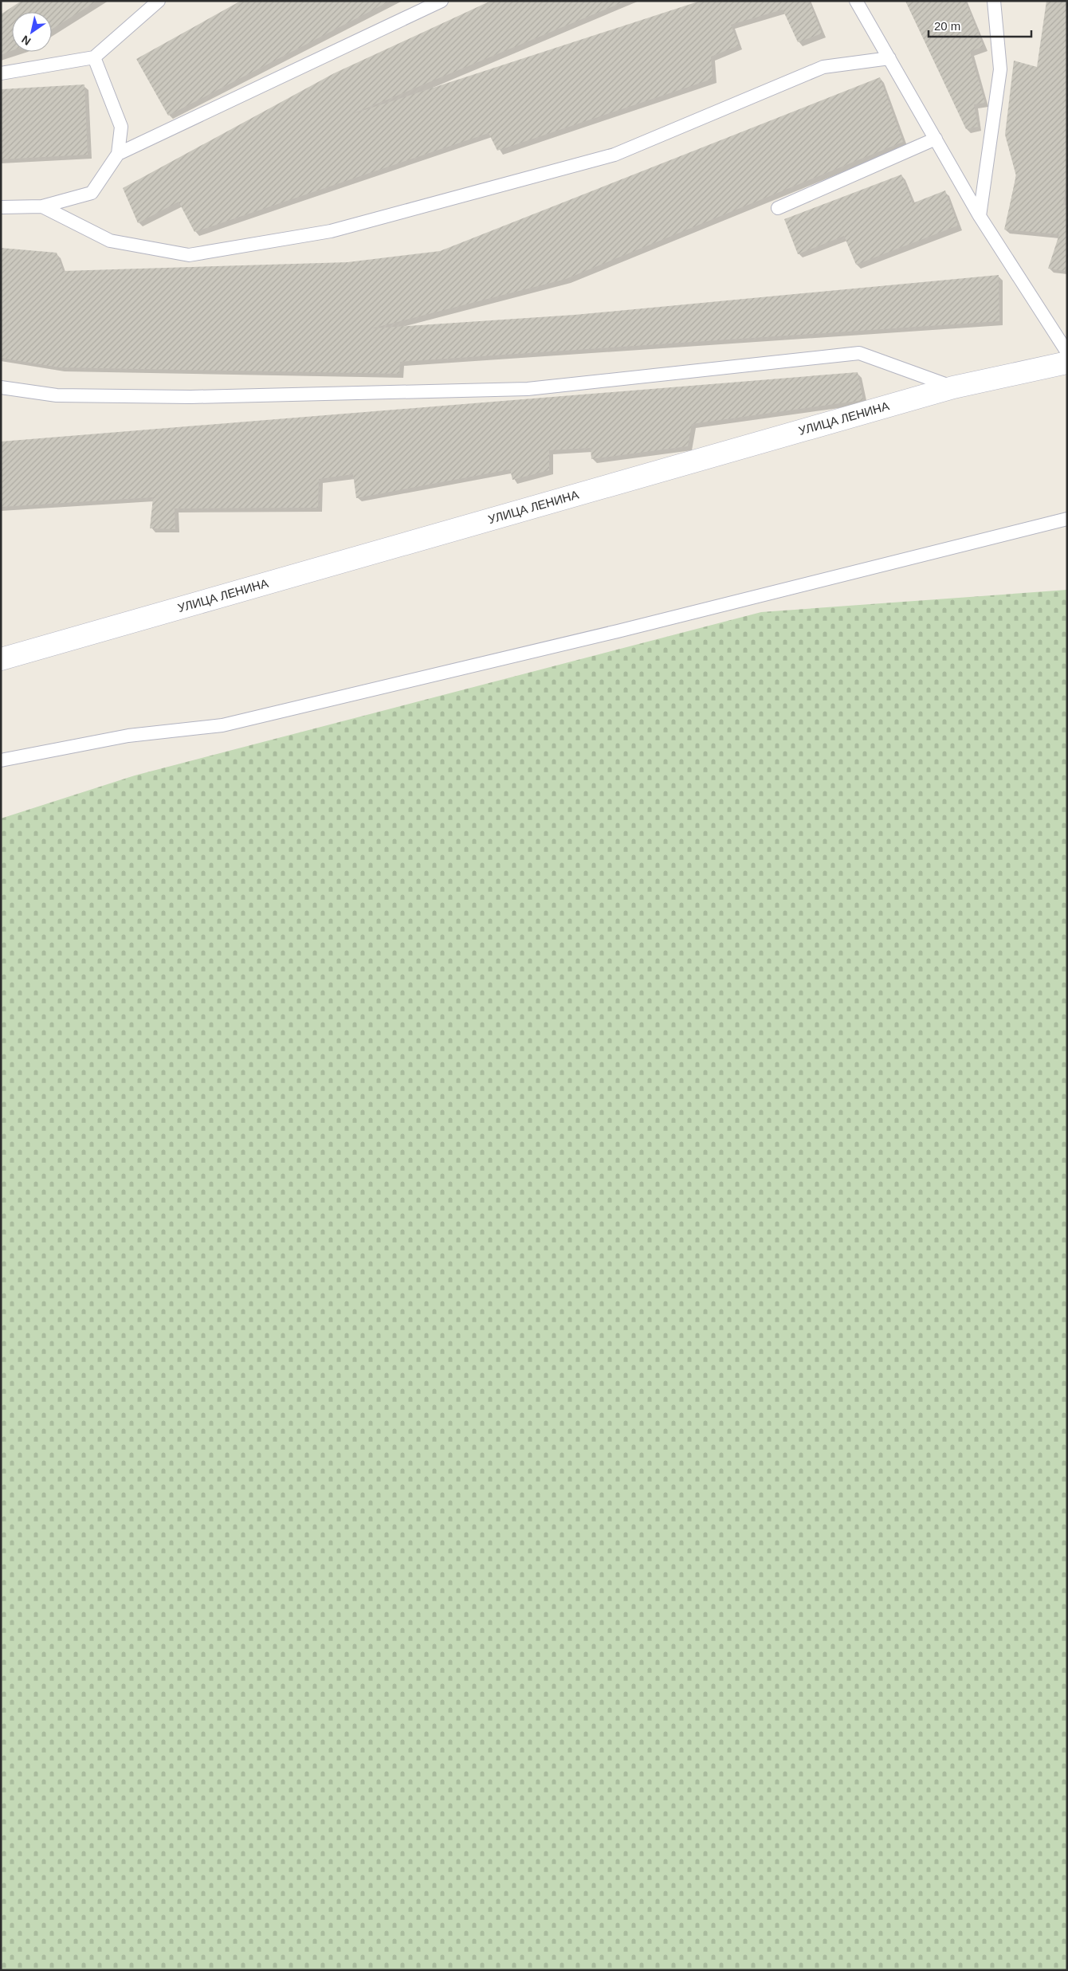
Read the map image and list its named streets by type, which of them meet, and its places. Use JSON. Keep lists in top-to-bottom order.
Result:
{
  "streets": {
    "street": ["УЛИЦА ЛЕНИНА"]
  },
  "scale_bar": "20 m",
  "north": "bottom left"
}
